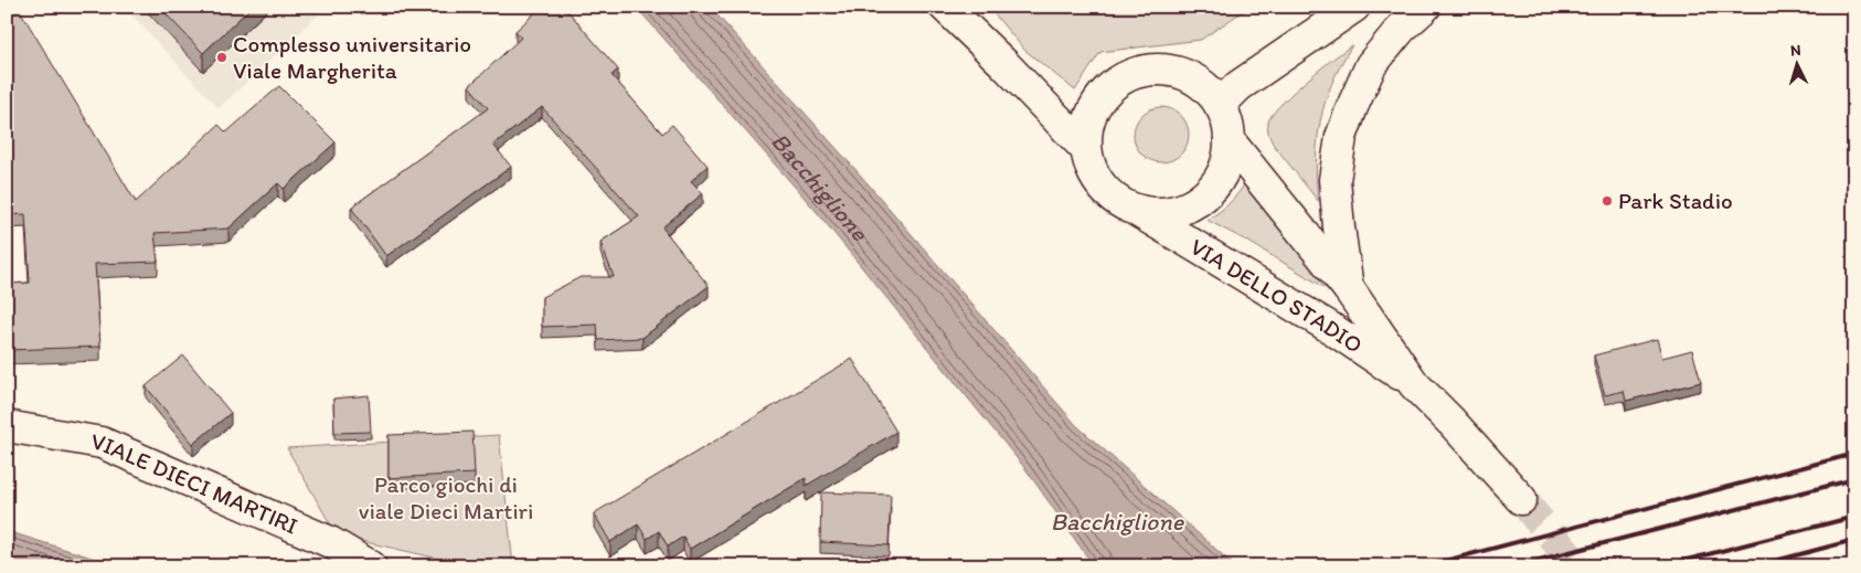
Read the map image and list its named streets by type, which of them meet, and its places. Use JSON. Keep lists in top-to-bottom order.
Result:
{
  "streets": {
    "main road": ["VIA DELLO STADIO", "VIALE DIECI MARTIRI"]
  },
  "water": ["Bacchiglione"],
  "parks": ["Parco giochi di viale Dieci Martiri"],
  "places": ["Complesso universitario Viale Margherita", "Park Stadio"],
  "north": "top"
}
